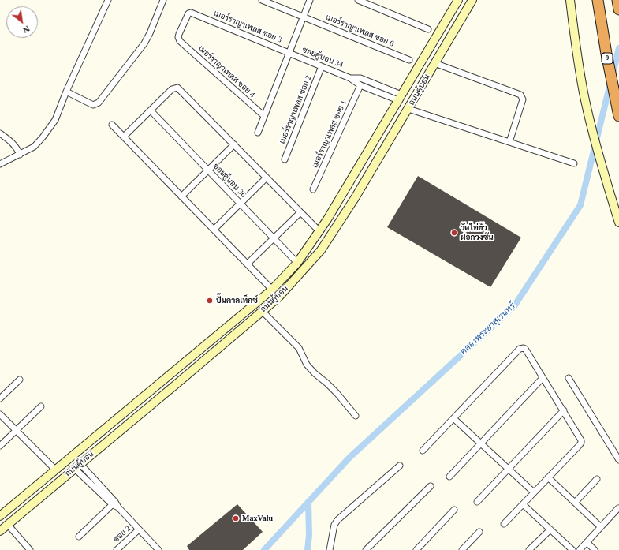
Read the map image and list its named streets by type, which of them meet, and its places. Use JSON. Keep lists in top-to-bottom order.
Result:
{
  "streets": {
    "highway": ["9"],
    "main road": ["ถนนคู้บอน"],
    "street": [
      "เมอร์ราญาเพลส ซอย 3",
      "เมอร์ราญาเพลส ซอย 6",
      "ซอยคู้บอน 34",
      "เมอร์ราญาเพลส ซอย 4",
      "เมอร์ราญาเพลส ซอย 2",
      "เมอร์ราญาเพลส ซอย 1",
      "ซอยคู้บอน 36",
      "ซอย 2"
    ]
  },
  "crossings": [
    ["เมอร์ราญาเพลส ซอย 3", "ซอยคู้บอน 34"],
    ["เมอร์ราญาเพลส ซอย 3", "เมอร์ราญาเพลส ซอย 4"],
    ["ซอยคู้บอน 34", "ถนนคู้บอน"],
    ["ซอยคู้บอน 34", "เมอร์ราญาเพลส ซอย 2"],
    ["ซอยคู้บอน 34", "เมอร์ราญาเพลส ซอย 1"],
    ["ถนนคู้บอน", "ซอยคู้บอน 36"]
  ],
  "water": ["คลองพระยาสุเรนทร์"],
  "places": ["วัดไท่ฮัว ฝอกวงซัน", "ปั๊มคาลเท็กซ์", "MaxValu"],
  "north": "bottom right"
}
